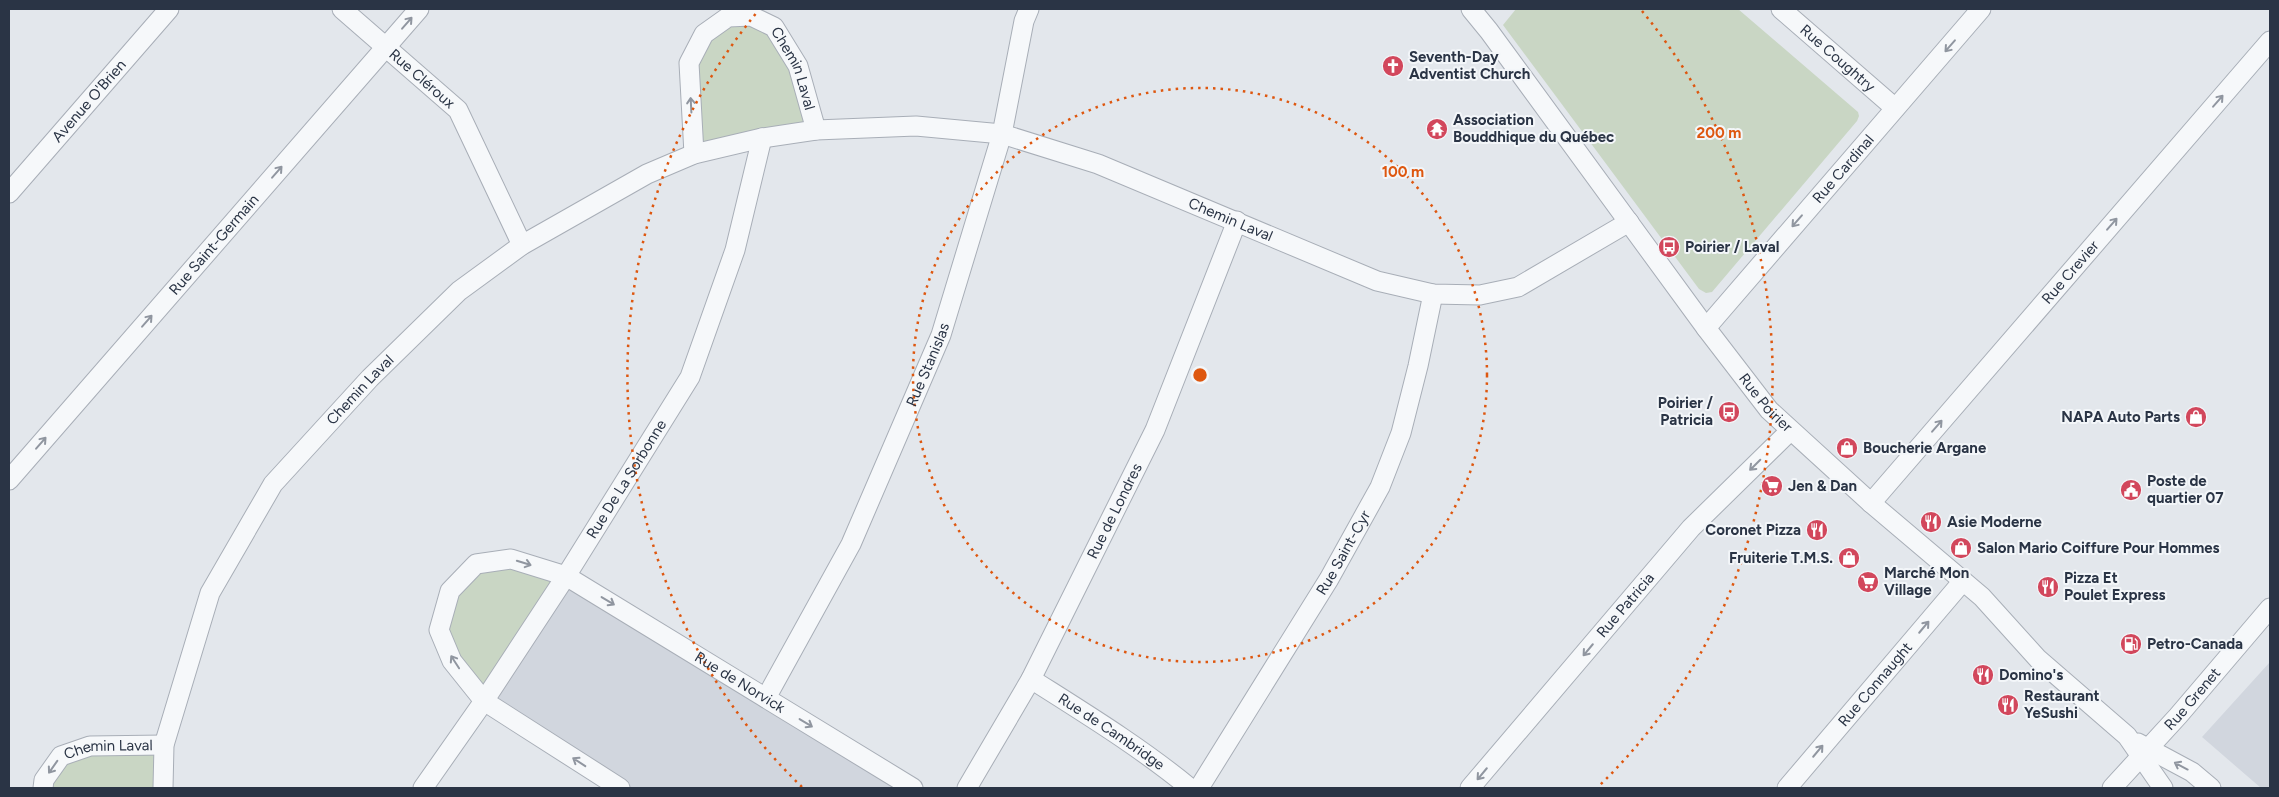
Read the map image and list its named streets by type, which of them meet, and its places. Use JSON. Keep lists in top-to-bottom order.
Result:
{
  "streets": {
    "street": [
      "Rue Coughtry",
      "Chemin Laval",
      "Rue Cléroux",
      "Avenue O'Brien",
      "Rue Cardinal",
      "Rue Saint-Germain",
      "Rue Crevier",
      "Rue Stanislas",
      "Rue Poirier",
      "Rue De La Sorbonne",
      "Rue de Londres",
      "Rue Saint-Cyr",
      "Rue Patricia",
      "Rue de Norvick",
      "Rue Connaught",
      "Rue Grenet",
      "Rue de Cambridge"
    ]
  },
  "crossings": [
    ["Rue Coughtry", "Rue Cardinal"],
    ["Chemin Laval", "Rue Cléroux"],
    ["Chemin Laval", "Rue Stanislas"],
    ["Chemin Laval", "Rue Poirier"],
    ["Chemin Laval", "Rue De La Sorbonne"],
    ["Chemin Laval", "Rue de Londres"],
    ["Chemin Laval", "Rue Saint-Cyr"],
    ["Rue Cléroux", "Rue Saint-Germain"],
    ["Rue Cardinal", "Rue Poirier"],
    ["Rue Crevier", "Rue Poirier"],
    ["Rue Stanislas", "Rue de Norvick"],
    ["Rue Poirier", "Rue Patricia"],
    ["Rue Poirier", "Rue Connaught"],
    ["Rue Poirier", "Rue Grenet"],
    ["Rue De La Sorbonne", "Rue de Norvick"],
    ["Rue de Londres", "Rue de Cambridge"]
  ],
  "one_way": [
    "Rue Cardinal",
    "Rue Saint-Germain",
    "Rue Crevier",
    "Rue Patricia",
    "Rue Connaught"
  ],
  "places": {
    "church": ["Seventh-Day Adventist Church"],
    "temple": ["Association Bouddhique du Québec"],
    "bus stop": ["Poirier / Laval", "Poirier / Patricia"],
    "shop": [
      "NAPA Auto Parts",
      "Boucherie Argane",
      "Salon Mario Coiffure Pour Hommes",
      "Fruiterie T.M.S."
    ],
    "supermarket": ["Jen & Dan", "Marché Mon Village"],
    "public building": ["Poste de quartier 07"],
    "restaurant": [
      "Asie Moderne",
      "Coronet Pizza",
      "Pizza Et Poulet Express",
      "Domino's",
      "Restaurant YeSushi"
    ],
    "fuel station": ["Petro-Canada"]
  },
  "rings": ["200 m", "100 m"]
}
